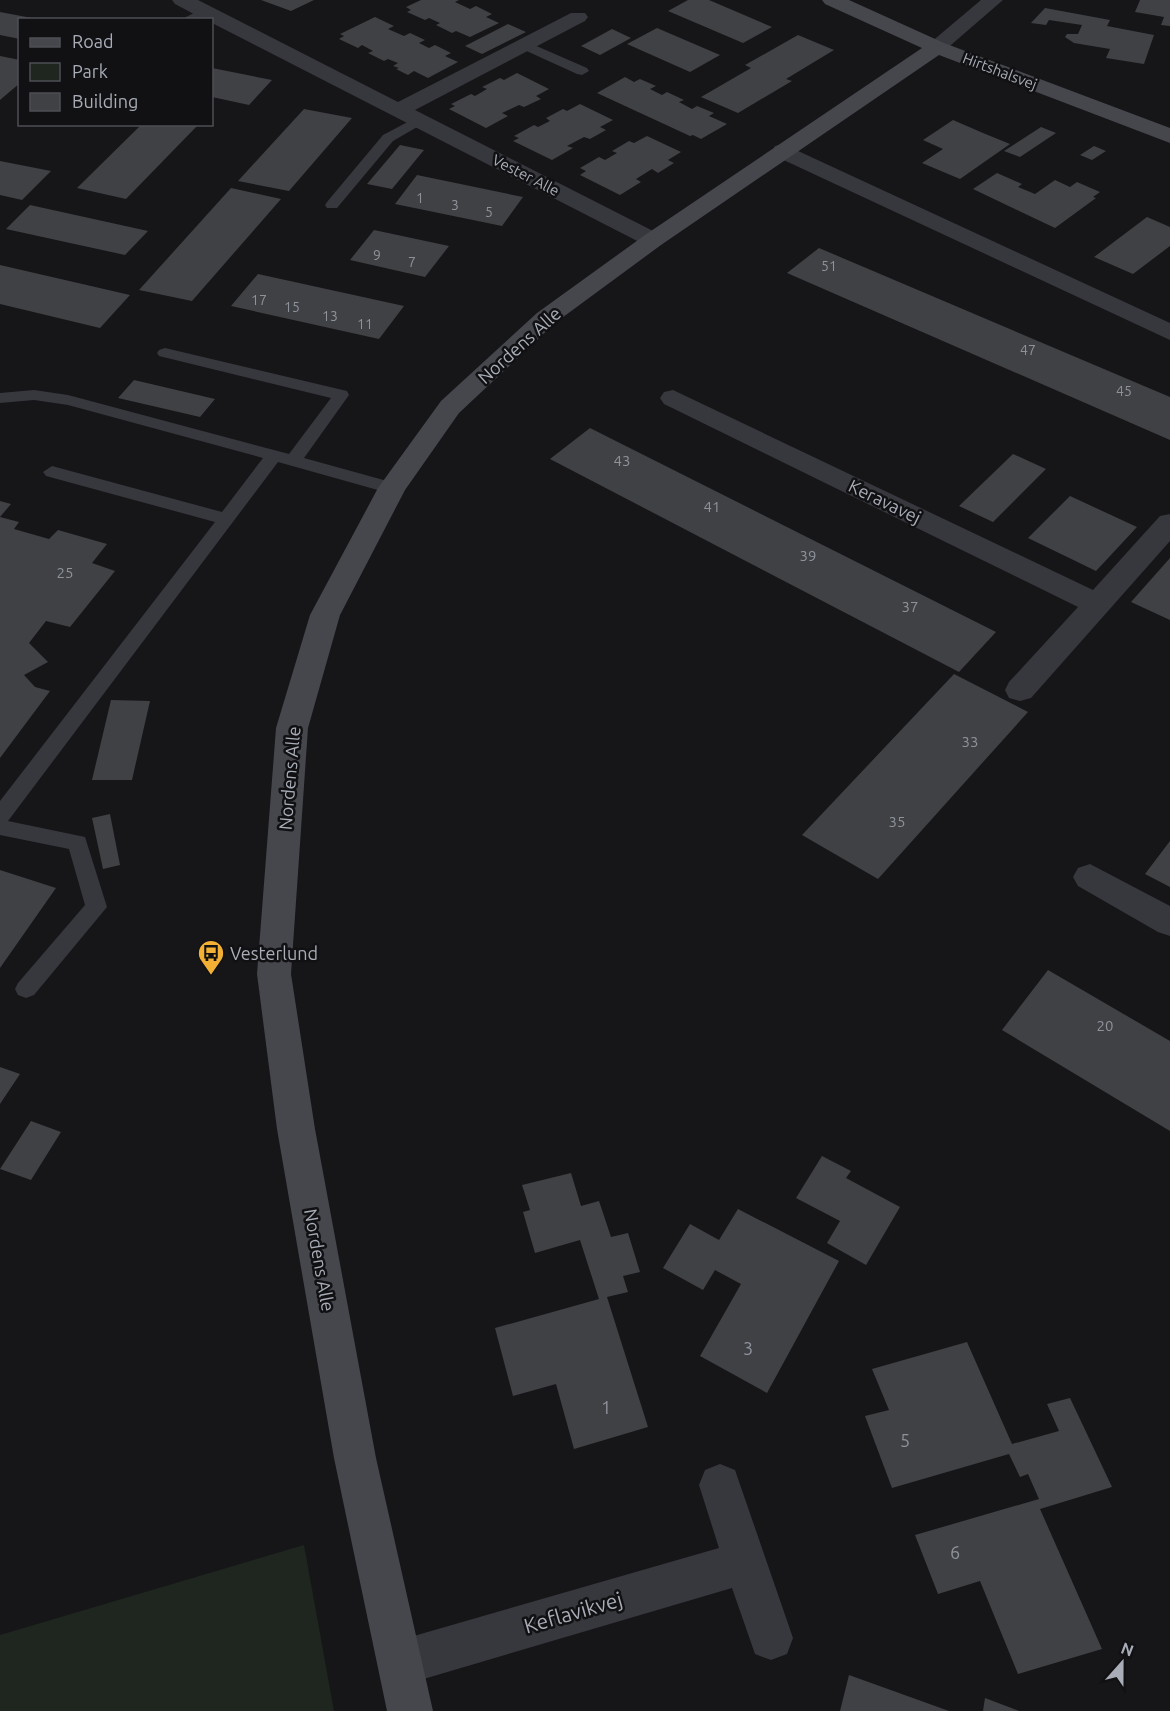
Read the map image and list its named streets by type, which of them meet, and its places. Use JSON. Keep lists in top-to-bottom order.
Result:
{
  "streets": {
    "street": [
      "Hirtshalsvej",
      "Vester Alle",
      "Nordens Alle",
      "Keravavej",
      "Keflavikvej"
    ]
  },
  "crossings": [
    ["Hirtshalsvej", "Nordens Alle"],
    ["Vester Alle", "Nordens Alle"],
    ["Nordens Alle", "Keflavikvej"]
  ],
  "places": {
    "bus stop": ["Vesterlund"]
  },
  "house_numbers": [
    "1",
    "3",
    "5",
    "9",
    "7",
    "51",
    "17",
    "15",
    "13",
    "11",
    "47",
    "45",
    "43",
    "41",
    "39",
    "25",
    "37",
    "33",
    "35",
    "20",
    "3",
    "1",
    "5",
    "6"
  ],
  "legend": ["Road", "Park", "Building"],
  "north": "top"
}
